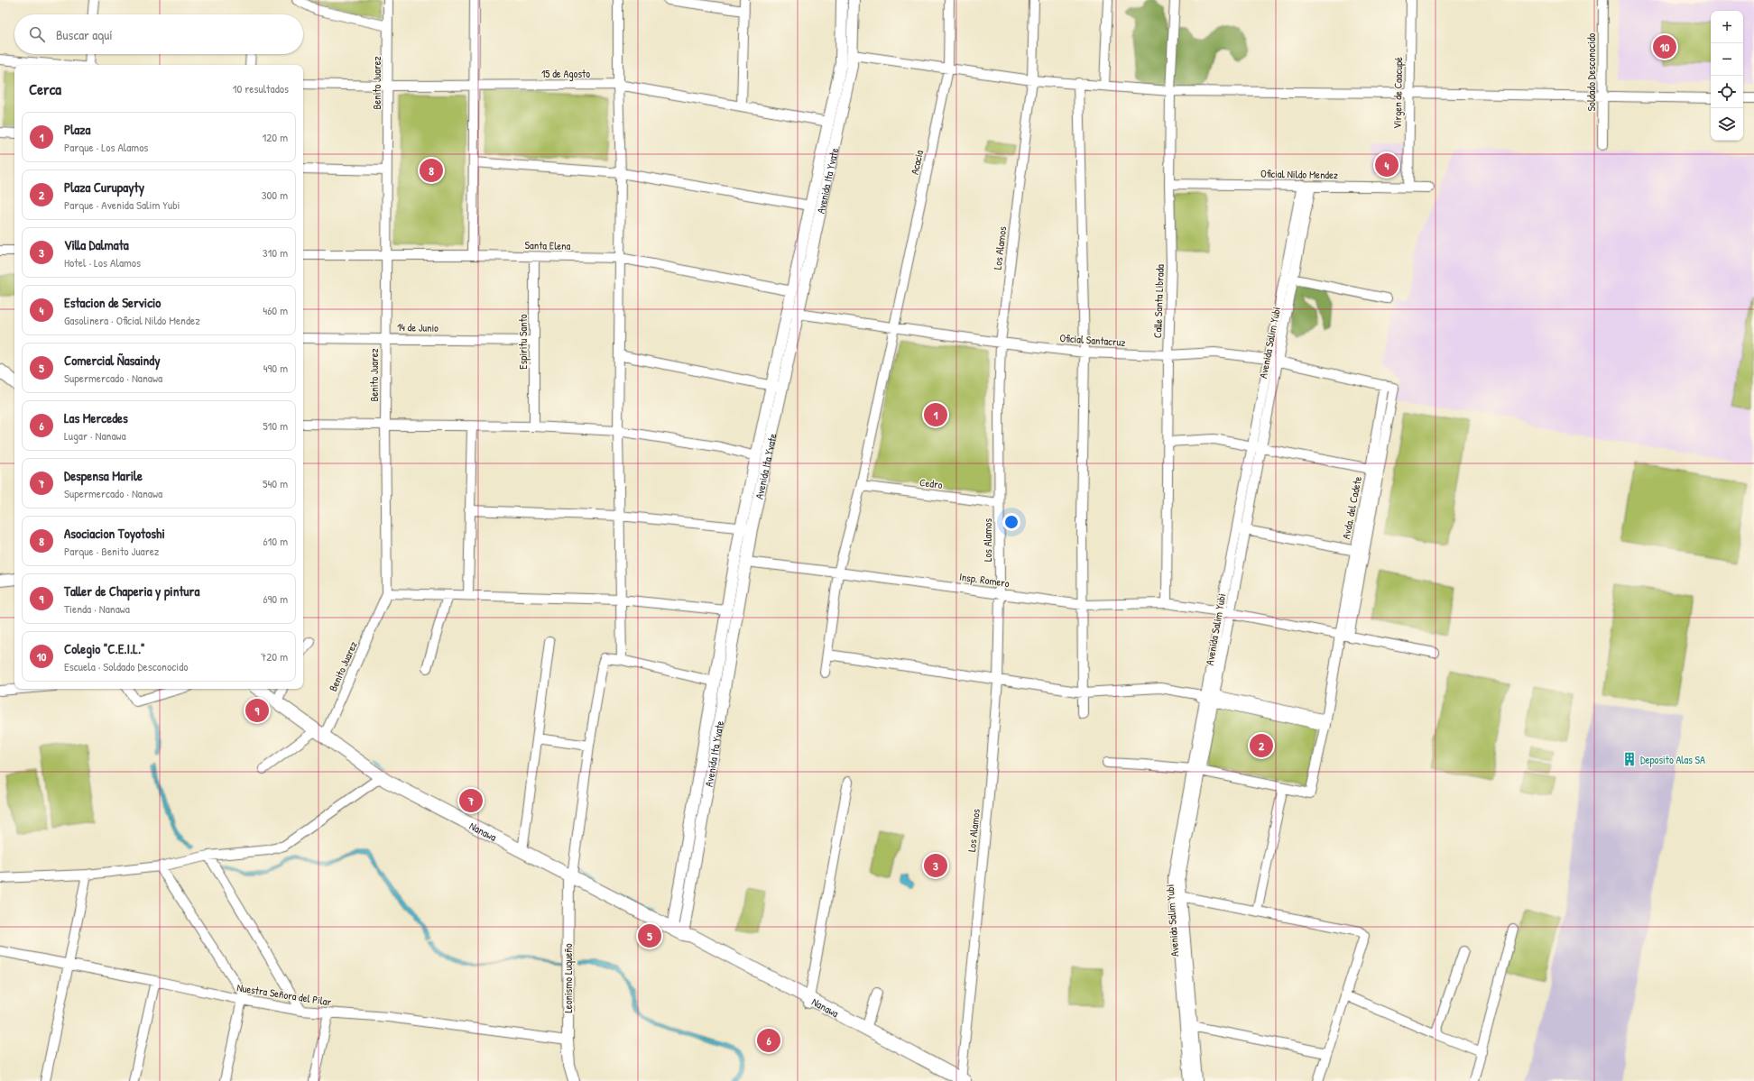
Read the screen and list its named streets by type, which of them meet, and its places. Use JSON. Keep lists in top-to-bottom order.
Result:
{
  "streets": {
    "main road": ["Nanawa"],
    "street": [
      "Soldado Desconocido",
      "15 de Agosto",
      "Benito Juarez",
      "Virgen de Caacupé",
      "Acacia",
      "Oficial Nildo Mendez",
      "Avenida Ita Yvate",
      "Santa Elena",
      "Los Alamos",
      "Calle Santa Librada",
      "14 de Junio",
      "Oficial Santacruz",
      "Espiritu Santo",
      "Avenida Salim Yubi",
      "Cedro",
      "Avda. del Cadete",
      "Insp. Romero",
      "Leonismo Luqueño",
      "Nuestra Señora del Pilar"
    ]
  },
  "crossings": [
    ["15 de Agosto", "Benito Juarez"],
    ["15 de Agosto", "Avenida Ita Yvate"],
    ["Benito Juarez", "Santa Elena"],
    ["Benito Juarez", "14 de Junio"],
    ["Benito Juarez", "Nanawa"],
    ["Virgen de Caacupé", "Oficial Nildo Mendez"],
    ["Acacia", "Oficial Santacruz"],
    ["Acacia", "Cedro"],
    ["Acacia", "Insp. Romero"],
    ["Oficial Nildo Mendez", "Calle Santa Librada"],
    ["Oficial Nildo Mendez", "Avenida Salim Yubi"],
    ["Avenida Ita Yvate", "Santa Elena"],
    ["Avenida Ita Yvate", "Oficial Santacruz"],
    ["Avenida Ita Yvate", "Insp. Romero"],
    ["Avenida Ita Yvate", "Nanawa"],
    ["Santa Elena", "Espiritu Santo"],
    ["Los Alamos", "Oficial Santacruz"],
    ["Los Alamos", "Cedro"],
    ["Los Alamos", "Insp. Romero"],
    ["Los Alamos", "Nanawa"],
    ["Calle Santa Librada", "Oficial Santacruz"],
    ["Calle Santa Librada", "Insp. Romero"],
    ["14 de Junio", "Espiritu Santo"],
    ["Oficial Santacruz", "Avenida Salim Yubi"],
    ["Oficial Santacruz", "Avda. del Cadete"],
    ["Avenida Salim Yubi", "Insp. Romero"],
    ["Avda. del Cadete", "Insp. Romero"],
    ["Nanawa", "Leonismo Luqueño"],
    ["Leonismo Luqueño", "Nuestra Señora del Pilar"]
  ],
  "places": {
    "building": ["Deposito Alas SA"]
  },
  "page": {
    "map_buttons": ["+", "−"],
    "search": "Buscar aquí",
    "pins": [
      "10",
      "4",
      "8",
      "1",
      "9",
      "2",
      "7",
      "3",
      "5",
      "6"
    ],
    "heading": ["Cerca", "10 resultados"],
    "list": [
      {
        "mark": "1",
        "name": "Plaza",
        "note": "Parque · Los Alamos",
        "value": "120 m"
      },
      {
        "mark": "2",
        "name": "Plaza Curupayty",
        "note": "Parque · Avenida Salim Yubi",
        "value": "300 m"
      },
      {
        "mark": "3",
        "name": "Villa Dalmata",
        "note": "Hotel · Los Alamos",
        "value": "310 m"
      },
      {
        "mark": "4",
        "name": "Estacion de Servicio",
        "note": "Gasolinera · Oficial Nildo Mendez",
        "value": "460 m"
      },
      {
        "mark": "5",
        "name": "Comercial Ñasaindy",
        "note": "Supermercado · Nanawa",
        "value": "490 m"
      },
      {
        "mark": "6",
        "name": "Las Mercedes",
        "note": "Lugar · Nanawa",
        "value": "510 m"
      },
      {
        "mark": "7",
        "name": "Despensa Marile",
        "note": "Supermercado · Nanawa",
        "value": "540 m"
      },
      {
        "mark": "8",
        "name": "Asociacion Toyotoshi",
        "note": "Parque · Benito Juarez",
        "value": "610 m"
      },
      {
        "mark": "9",
        "name": "Taller de Chaperia y pintura",
        "note": "Tienda · Nanawa",
        "value": "690 m"
      },
      {
        "mark": "10",
        "name": "Colegio \"C.E.I.L.\"",
        "note": "Escuela · Soldado Desconocido",
        "value": "720 m"
      }
    ]
  }
}
